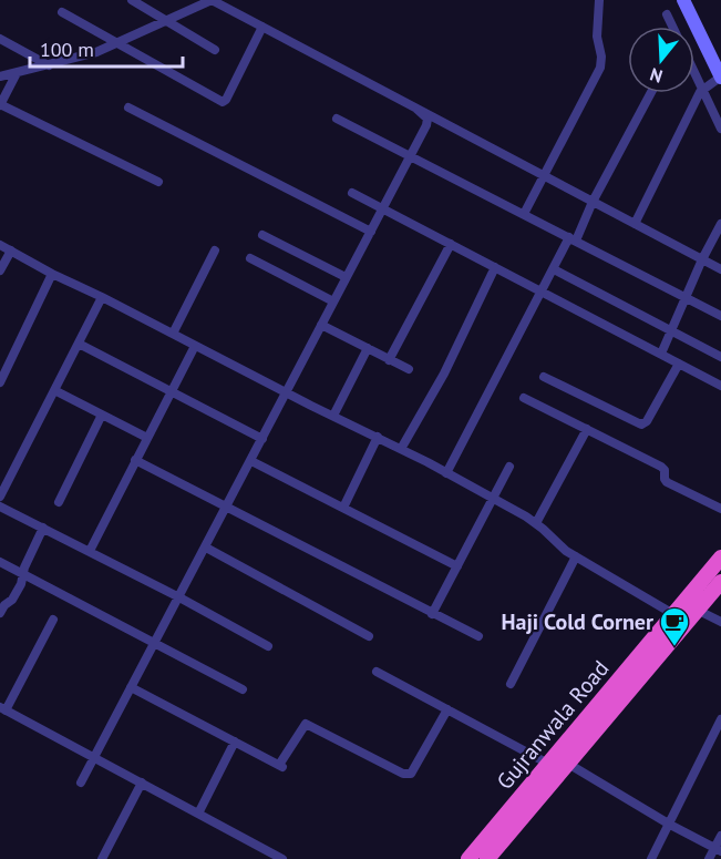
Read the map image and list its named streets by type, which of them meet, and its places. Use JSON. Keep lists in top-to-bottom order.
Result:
{
  "streets": {
    "highway": ["Gujranwala Road"]
  },
  "places": {
    "cafe": ["Haji Cold Corner"]
  },
  "scale_bar": "100 m",
  "north": "bottom"
}
